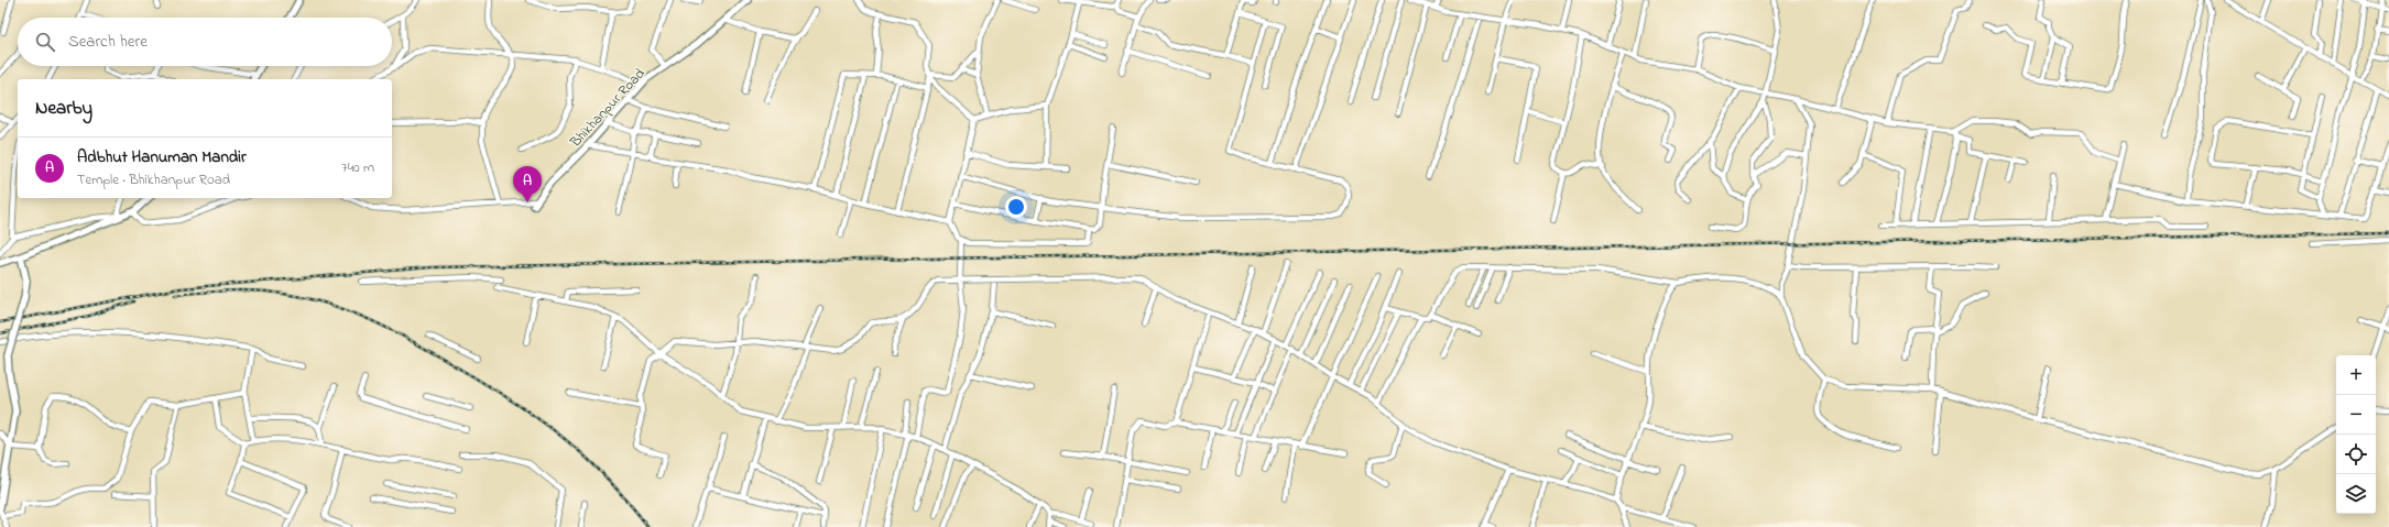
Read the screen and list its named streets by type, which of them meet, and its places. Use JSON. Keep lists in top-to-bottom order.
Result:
{
  "streets": {
    "main road": ["Bhikhanpur Road"]
  },
  "page": {
    "search": "Search here",
    "heading": "Nearby",
    "list": [
      {
        "mark": "A",
        "name": "Adbhut Hanuman Mandir",
        "note": "Temple · Bhikhanpur Road",
        "value": "740 m"
      }
    ],
    "pins": "A",
    "map_buttons": ["+", "−"]
  }
}
